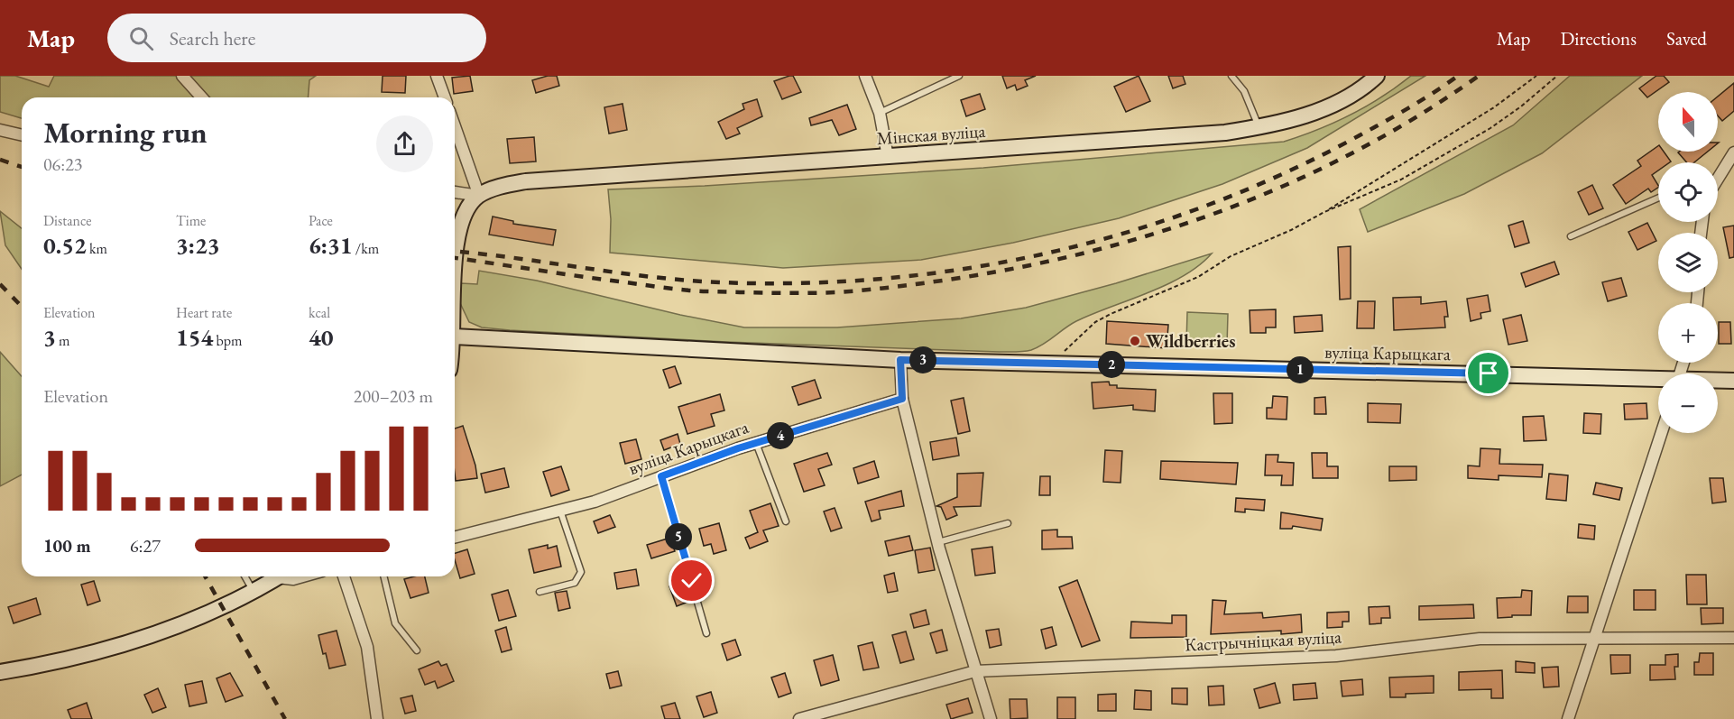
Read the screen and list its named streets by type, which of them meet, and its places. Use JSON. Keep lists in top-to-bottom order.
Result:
{
  "streets": {
    "street": ["Мінская вуліца", "вуліца Карыцкага", "Кастрычніцкая вуліца"]
  },
  "places": ["Wildberries"],
  "north": "top",
  "page": {
    "header": "Map",
    "search": "Search here",
    "nav": ["Map", "Directions", "Saved"],
    "map_buttons": ["+", "−"],
    "heading": ["Morning run", "06:23"],
    "stats": [
      ["Distance", "0.52 km"],
      ["Time", "3:23"],
      ["Pace", "6:31 /km"],
      ["Elevation", "3 m"],
      ["Heart rate", "154 bpm"],
      ["kcal", "40"]
    ],
    "pins": [
      "3",
      "2",
      "1",
      "4",
      "5"
    ],
    "chart": ["Elevation", "200–203 m"],
    "list": [
      {
        "name": "100 m",
        "note": "6:27"
      }
    ]
  }
}
